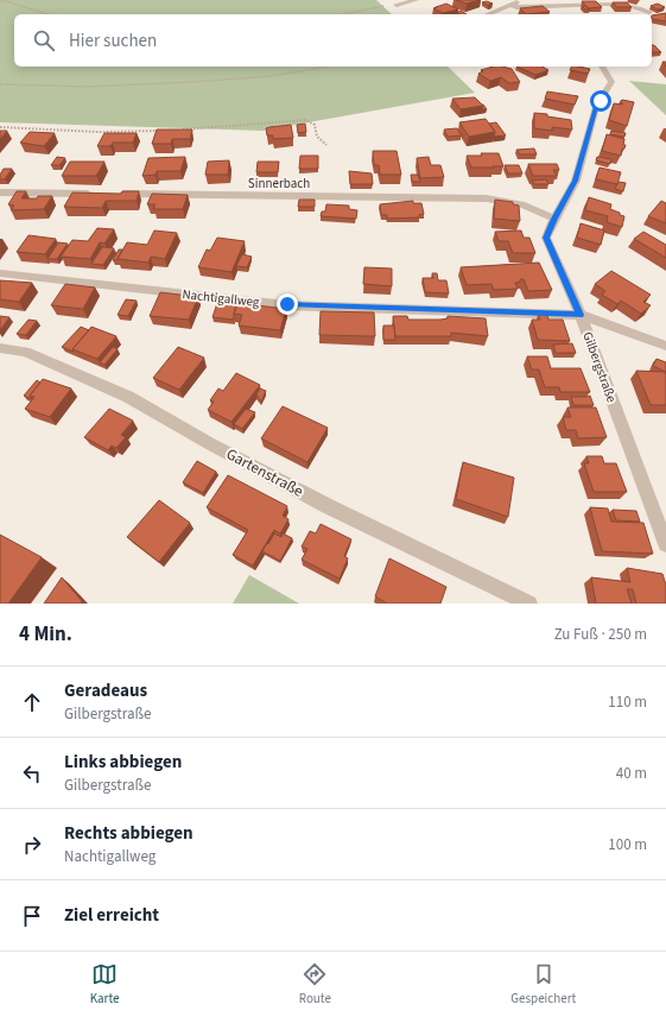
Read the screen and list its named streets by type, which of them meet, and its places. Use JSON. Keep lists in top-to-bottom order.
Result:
{
  "streets": {
    "street": [
      "Sinnerbach",
      "Nachtigallweg",
      "Gilbergstraße",
      "Gartenstraße"
    ]
  },
  "crossings": [
    ["Sinnerbach", "Gilbergstraße"],
    ["Nachtigallweg", "Gilbergstraße"]
  ],
  "page": {
    "search": "Hier suchen",
    "heading": ["4 Min.", "Zu Fuß · 250 m"],
    "list": [
      ["Geradeaus", "Gilbergstraße", "110 m"],
      ["Links abbiegen", "Gilbergstraße", "40 m"],
      ["Rechts abbiegen", "Nachtigallweg", "100 m"],
      "Ziel erreicht"
    ],
    "nav": ["Karte", "Route", "Gespeichert"]
  }
}
